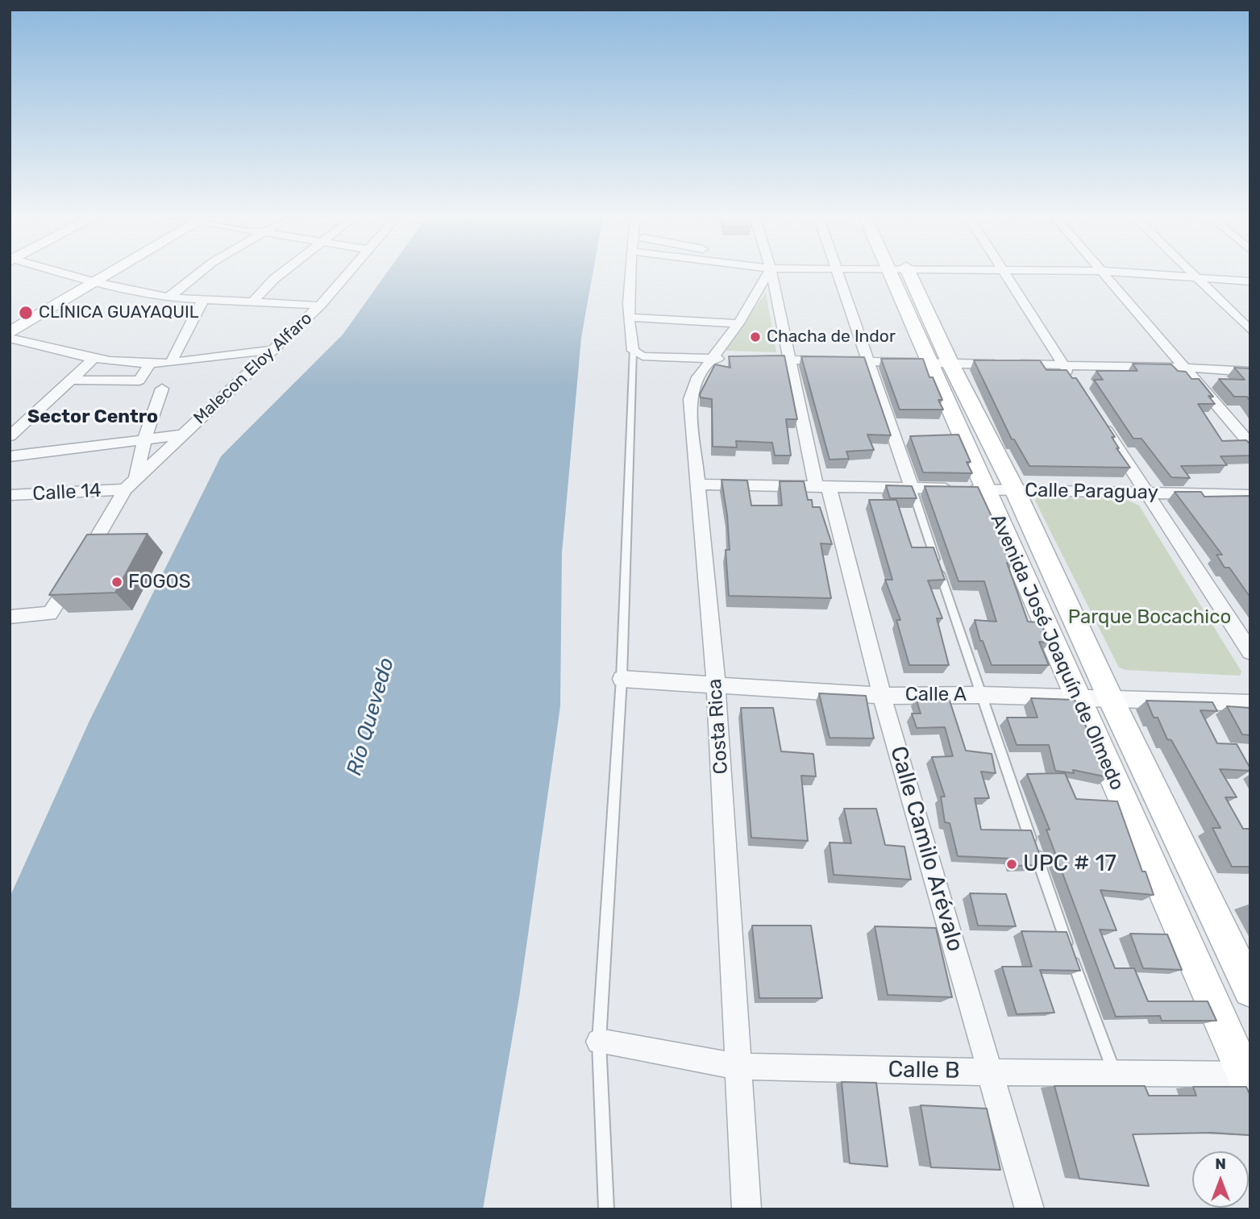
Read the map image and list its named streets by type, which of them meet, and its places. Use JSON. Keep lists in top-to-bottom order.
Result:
{
  "streets": {
    "main road": ["Avenida José Joaquín de Olmedo"],
    "street": [
      "Malecon Eloy Alfaro",
      "Calle Paraguay",
      "Calle 14",
      "Calle A",
      "Costa Rica",
      "Calle Camilo Arévalo",
      "Calle B"
    ]
  },
  "crossings": [
    ["Malecon Eloy Alfaro", "Calle 14"],
    ["Calle Paraguay", "Avenida José Joaquín de Olmedo"],
    ["Calle Paraguay", "Costa Rica"],
    ["Calle Paraguay", "Calle Camilo Arévalo"],
    ["Avenida José Joaquín de Olmedo", "Calle A"],
    ["Avenida José Joaquín de Olmedo", "Calle B"],
    ["Calle A", "Costa Rica"],
    ["Calle A", "Calle Camilo Arévalo"],
    ["Costa Rica", "Calle B"],
    ["Calle Camilo Arévalo", "Calle B"]
  ],
  "districts": ["Sector Centro"],
  "water": ["Río Quevedo"],
  "parks": ["Parque Bocachico"],
  "places": [
    "CLÍNICA GUAYAQUIL",
    "Chacha de Indor",
    "FOGOS",
    "UPC # 17"
  ],
  "north": "top"
}
